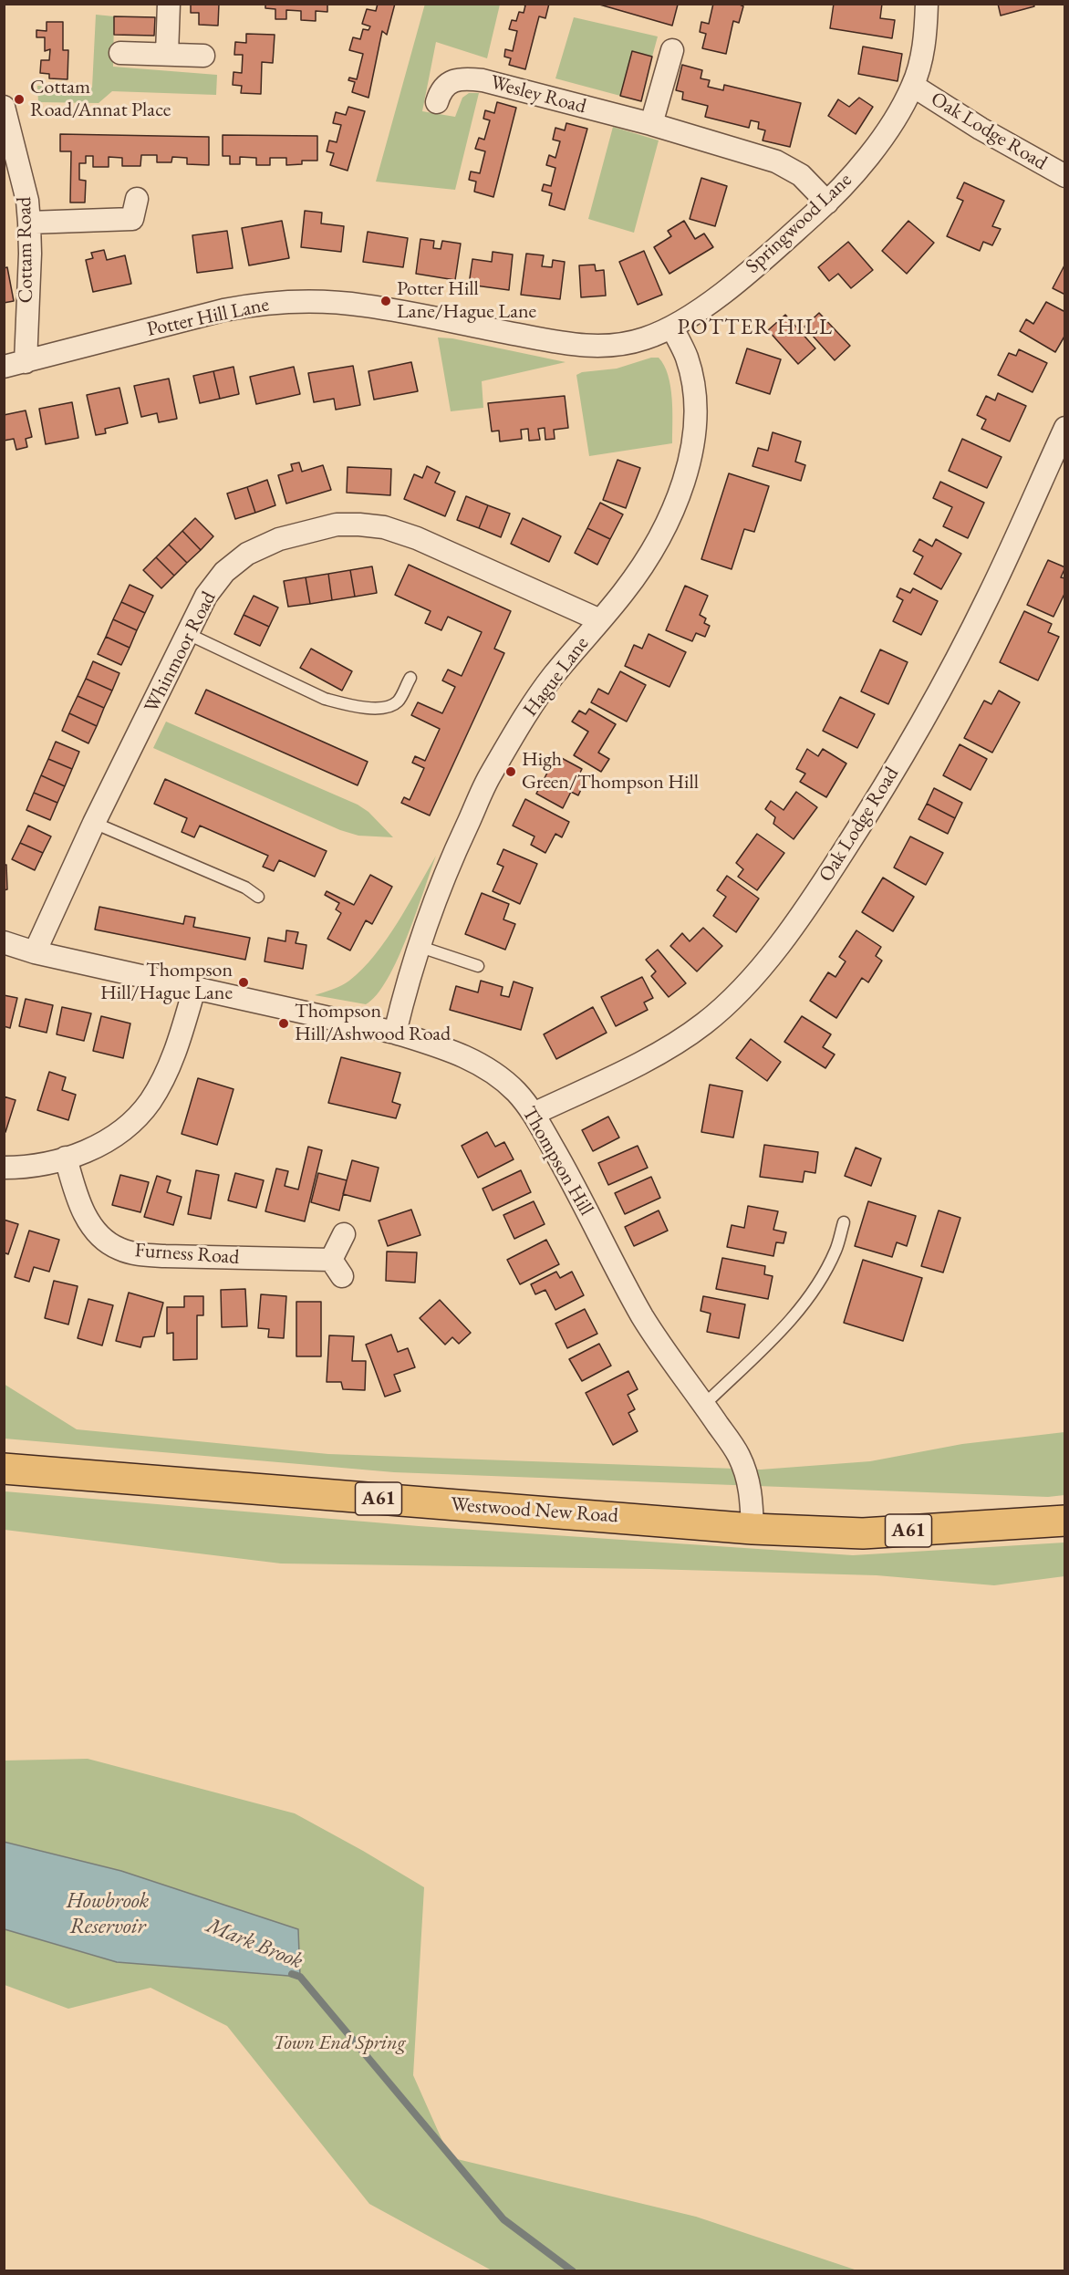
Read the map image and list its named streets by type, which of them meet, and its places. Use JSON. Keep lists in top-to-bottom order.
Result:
{
  "streets": {
    "highway": ["A61", "Westwood New Road"],
    "street": [
      "Wesley Road",
      "Oak Lodge Road",
      "Springwood Lane",
      "Cottam Road",
      "Potter Hill Lane",
      "Whinmoor Road",
      "Hague Lane",
      "Thompson Hill",
      "Furness Road"
    ]
  },
  "crossings": [
    ["Wesley Road", "Springwood Lane"],
    ["Oak Lodge Road", "Springwood Lane"],
    ["Oak Lodge Road", "Thompson Hill"],
    ["Springwood Lane", "Potter Hill Lane"],
    ["Springwood Lane", "Hague Lane"],
    ["Cottam Road", "Potter Hill Lane"],
    ["Potter Hill Lane", "Hague Lane"],
    ["Whinmoor Road", "Hague Lane"],
    ["Whinmoor Road", "Thompson Hill"],
    ["Hague Lane", "Thompson Hill"],
    ["Thompson Hill", "Westwood New Road"]
  ],
  "districts": ["POTTER HILL"],
  "water": ["Howbrook Reservoir", "Mark Brook"],
  "parks": ["Town End Spring"],
  "places": [
    "Cottam Road/Annat Place",
    "Potter Hill Lane/Hague Lane",
    "High Green/Thompson Hill",
    "Thompson Hill/Hague Lane",
    "Thompson Hill/Ashwood Road"
  ]
}
